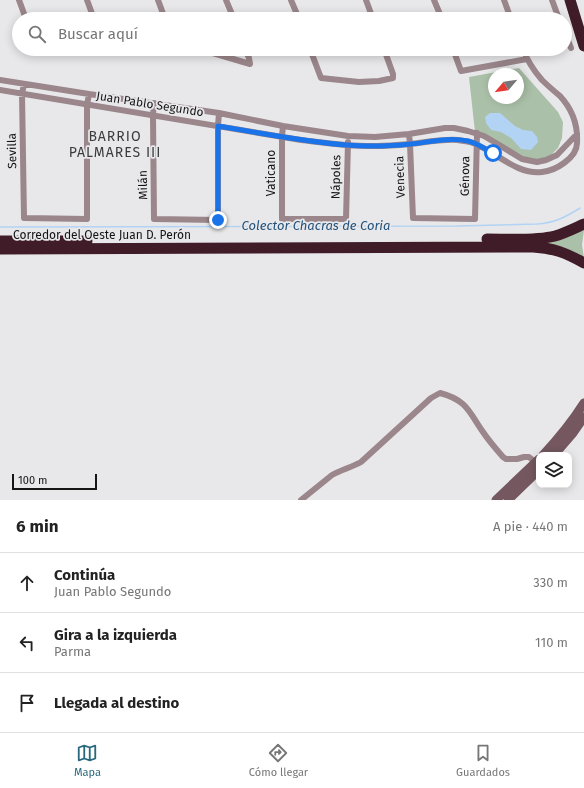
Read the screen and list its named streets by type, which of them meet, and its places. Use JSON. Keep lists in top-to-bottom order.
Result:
{
  "streets": {
    "highway": ["Corredor del Oeste Juan D. Perón"],
    "street": [
      "Juan Pablo Segundo",
      "Sevilla",
      "Vaticano",
      "Génova",
      "Nápoles",
      "Venecia",
      "Milán"
    ]
  },
  "crossings": [
    ["Juan Pablo Segundo", "Sevilla"],
    ["Juan Pablo Segundo", "Vaticano"],
    ["Juan Pablo Segundo", "Génova"],
    ["Juan Pablo Segundo", "Nápoles"],
    ["Juan Pablo Segundo", "Venecia"],
    ["Juan Pablo Segundo", "Milán"],
    ["Vaticano", "Nápoles"],
    ["Génova", "Venecia"]
  ],
  "districts": ["BARRIO PALMARES III"],
  "water": ["Colector Chacras de Coria"],
  "scale_bar": "100 m",
  "north": "bottom left",
  "page": {
    "search": "Buscar aquí",
    "scale": "100 m",
    "heading": ["6 min", "A pie · 440 m"],
    "list": [
      ["Continúa", "Juan Pablo Segundo", "330 m"],
      ["Gira a la izquierda", "Parma", "110 m"],
      "Llegada al destino"
    ],
    "nav": ["Mapa", "Cómo llegar", "Guardados"]
  }
}
